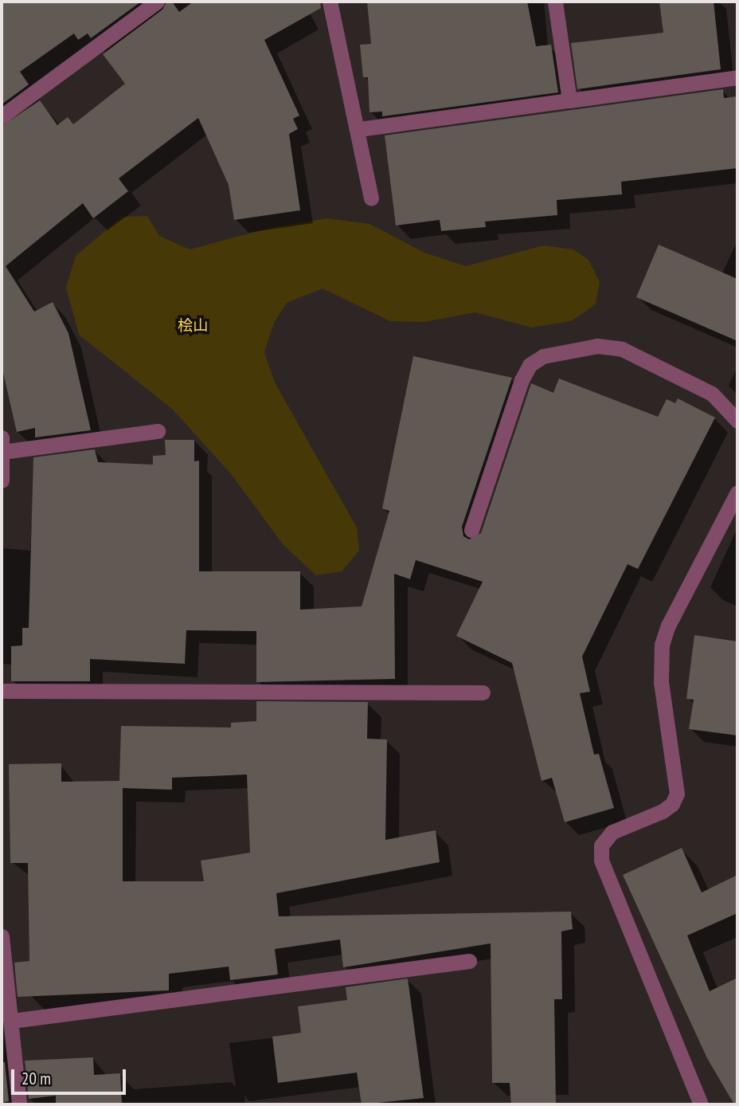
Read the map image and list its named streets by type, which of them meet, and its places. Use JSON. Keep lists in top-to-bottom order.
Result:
{
  "parks": ["桧山"],
  "scale_bar": "20 m"
}
